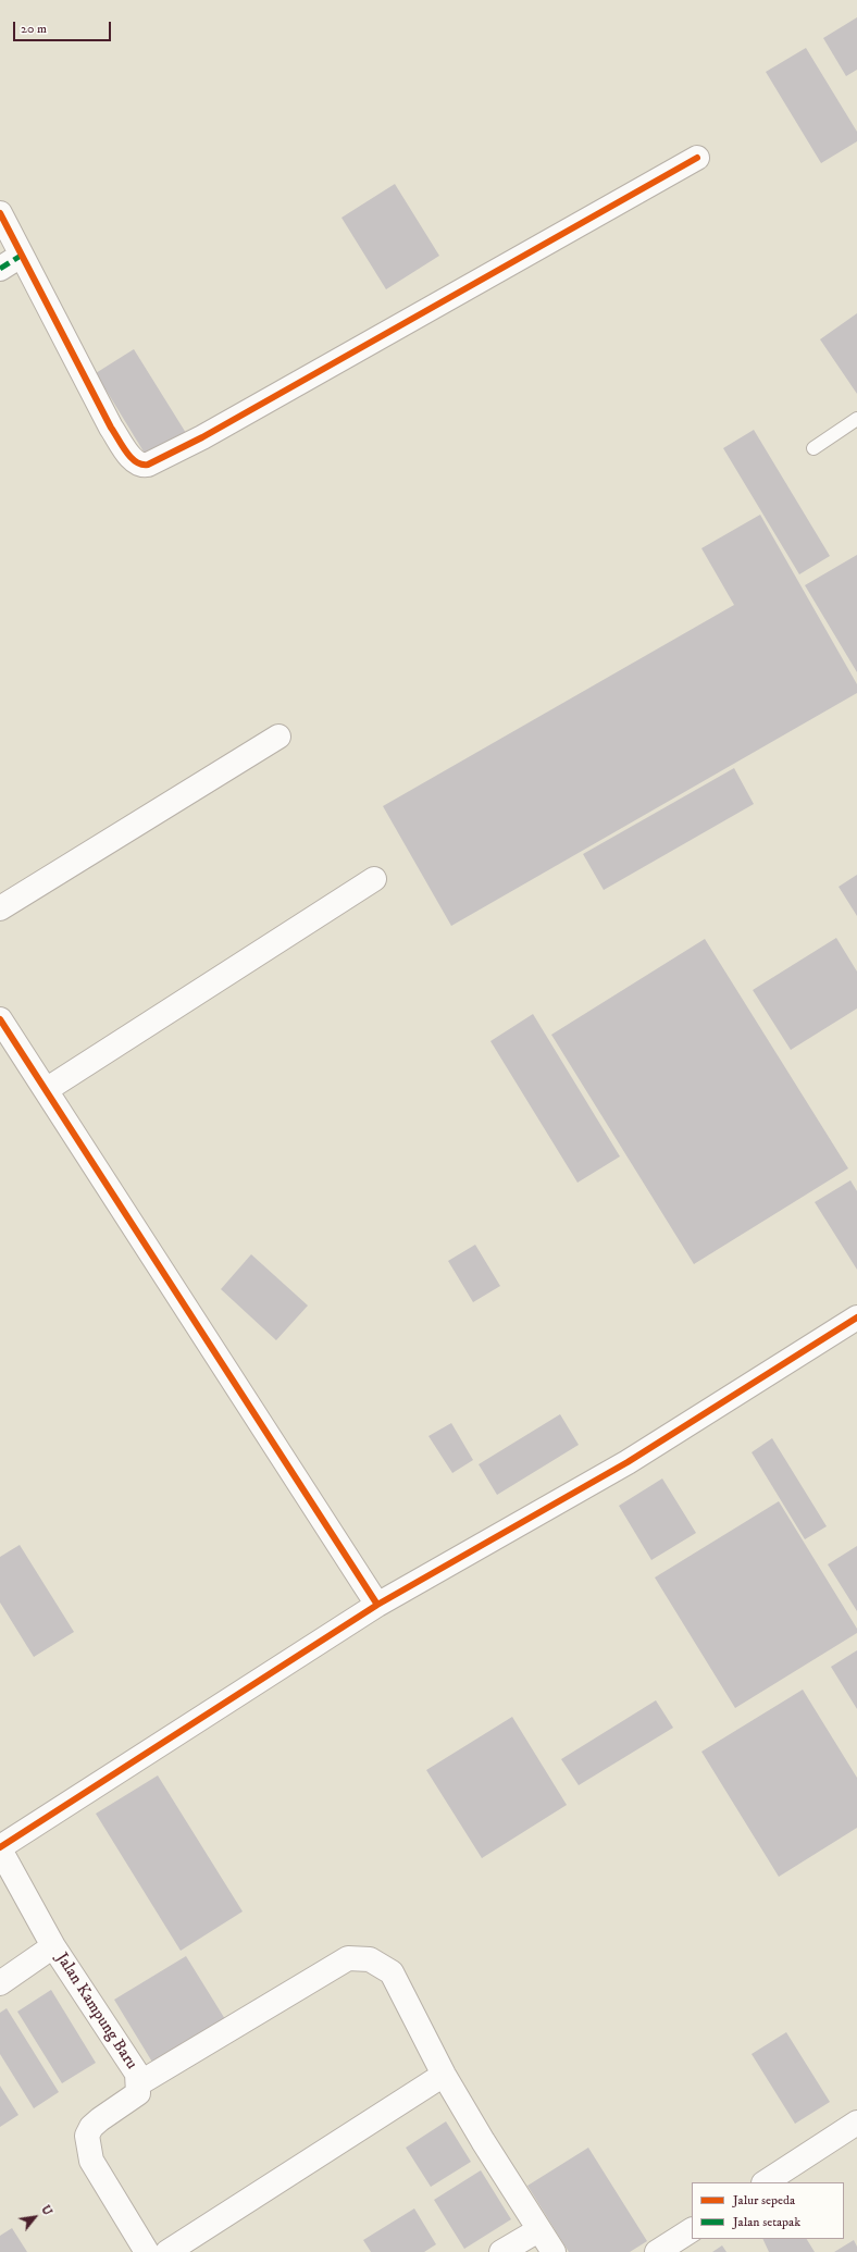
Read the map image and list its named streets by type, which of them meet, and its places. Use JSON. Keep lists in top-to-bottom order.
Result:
{
  "streets": {
    "street": ["Jalan Kampung Baru"]
  },
  "legend": ["Jalur sepeda", "Jalan setapak"],
  "scale_bar": "20 m",
  "north": "top right"
}
